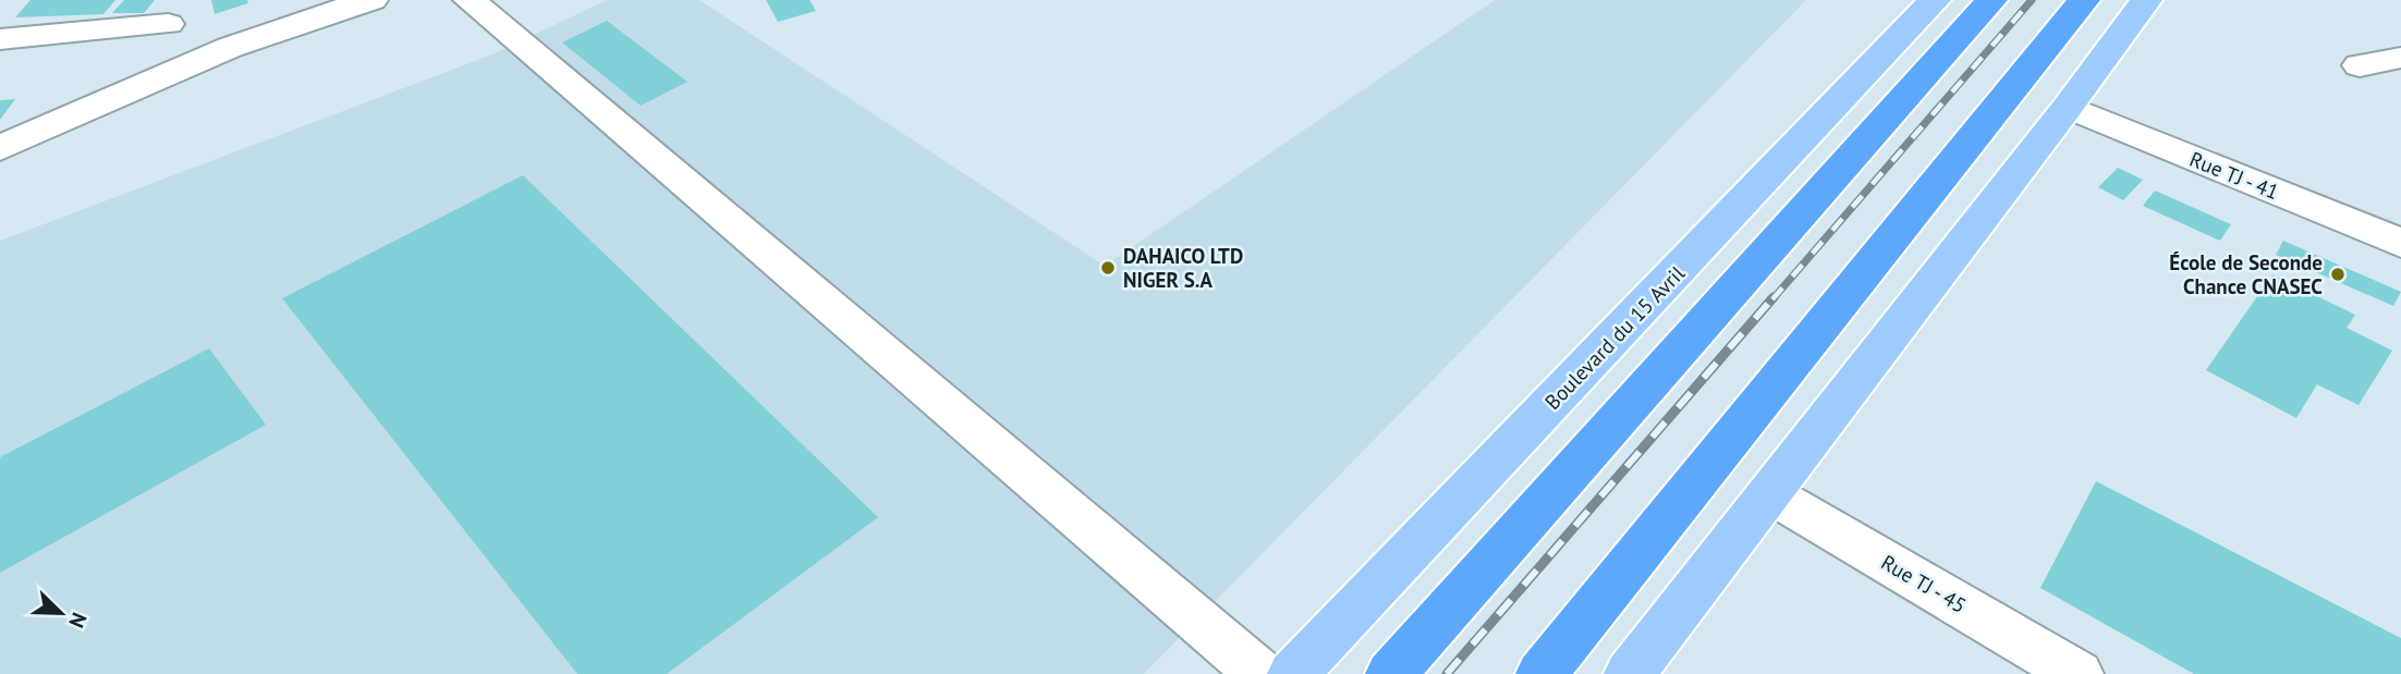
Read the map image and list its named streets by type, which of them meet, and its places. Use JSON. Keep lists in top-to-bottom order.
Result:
{
  "streets": {
    "main road": ["Boulevard du 15 Avril"],
    "street": ["Rue TJ - 41", "Rue TJ - 45"]
  },
  "places": ["DAHAICO LTD NIGER S.A", "École de Seconde Chance CNASEC"],
  "north": "bottom right"
}
